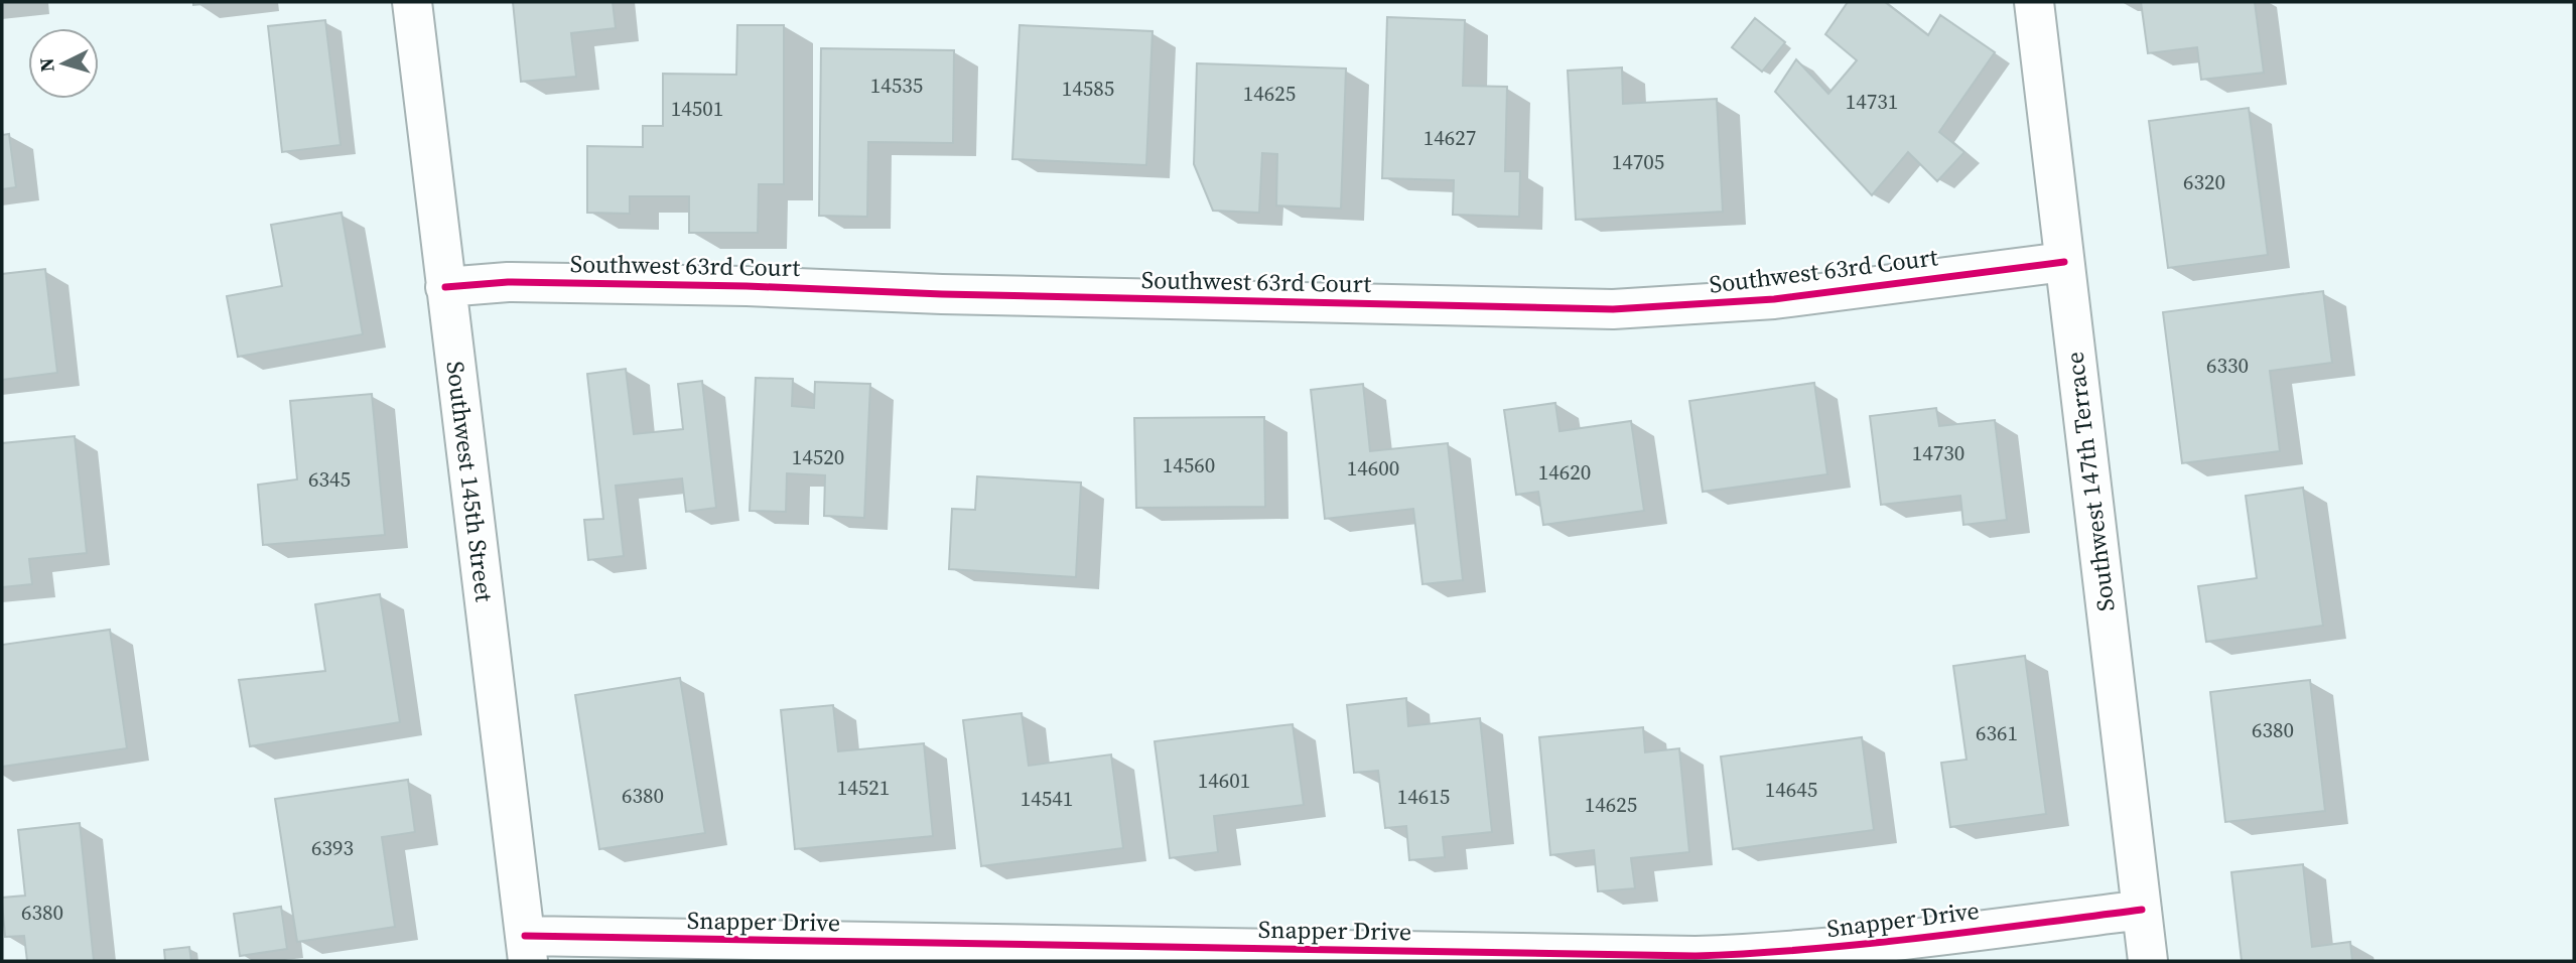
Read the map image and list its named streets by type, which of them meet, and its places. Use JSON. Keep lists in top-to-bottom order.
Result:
{
  "streets": {
    "street": [
      "Southwest 63rd Court",
      "Southwest 145th Street",
      "Southwest 147th Terrace",
      "Snapper Drive"
    ]
  },
  "crossings": [
    ["Southwest 63rd Court", "Southwest 145th Street"],
    ["Southwest 63rd Court", "Southwest 147th Terrace"],
    ["Southwest 145th Street", "Snapper Drive"],
    ["Southwest 147th Terrace", "Snapper Drive"]
  ],
  "house_numbers": [
    "14535",
    "14585",
    "14625",
    "14731",
    "14501",
    "14627",
    "14705",
    "6320",
    "6330",
    "14730",
    "14520",
    "14560",
    "14600",
    "14620",
    "6345",
    "6380",
    "6361",
    "14601",
    "14521",
    "14645",
    "6380",
    "14615",
    "14541",
    "14625",
    "6393",
    "6380"
  ],
  "north": "left"
}
